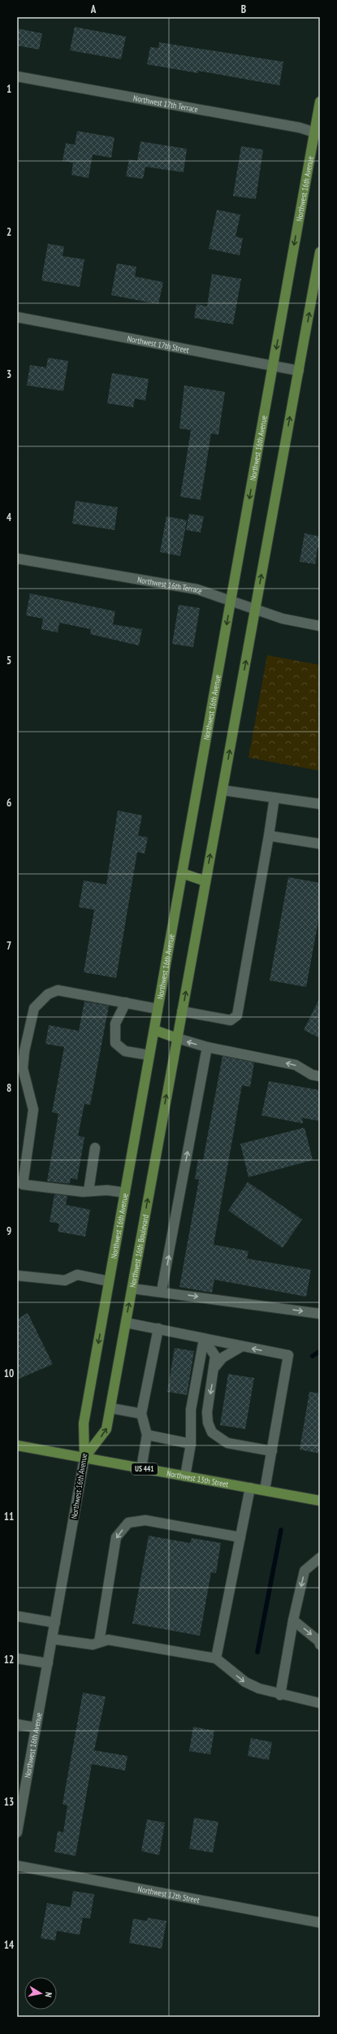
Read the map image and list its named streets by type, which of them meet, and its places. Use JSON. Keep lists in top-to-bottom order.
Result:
{
  "streets": {
    "main road": [
      "Northwest 16th Avenue",
      "Northwest 16th Boulevard",
      "US 441",
      "Northwest 13th Street"
    ],
    "street": [
      "Northwest 17th Terrace",
      "Northwest 17th Street",
      "Northwest 16th Terrace",
      "Northwest 12th Street"
    ]
  },
  "crossings": [
    ["Northwest 17th Terrace", "Northwest 16th Avenue"],
    ["Northwest 16th Avenue", "Northwest 17th Street"],
    ["Northwest 16th Avenue", "Northwest 16th Terrace"],
    ["Northwest 16th Avenue", "Northwest 16th Boulevard"],
    ["Northwest 16th Avenue", "Northwest 13th Street"],
    ["Northwest 16th Boulevard", "Northwest 13th Street"]
  ],
  "one_way": ["Northwest 16th Boulevard"],
  "north": "right",
  "grid": {
    "columns": ["A", "B"],
    "rows": [
      "1",
      "2",
      "3",
      "4",
      "5",
      "6",
      "7",
      "8",
      "9",
      "10",
      "11",
      "12",
      "13",
      "14"
    ]
  }
}
